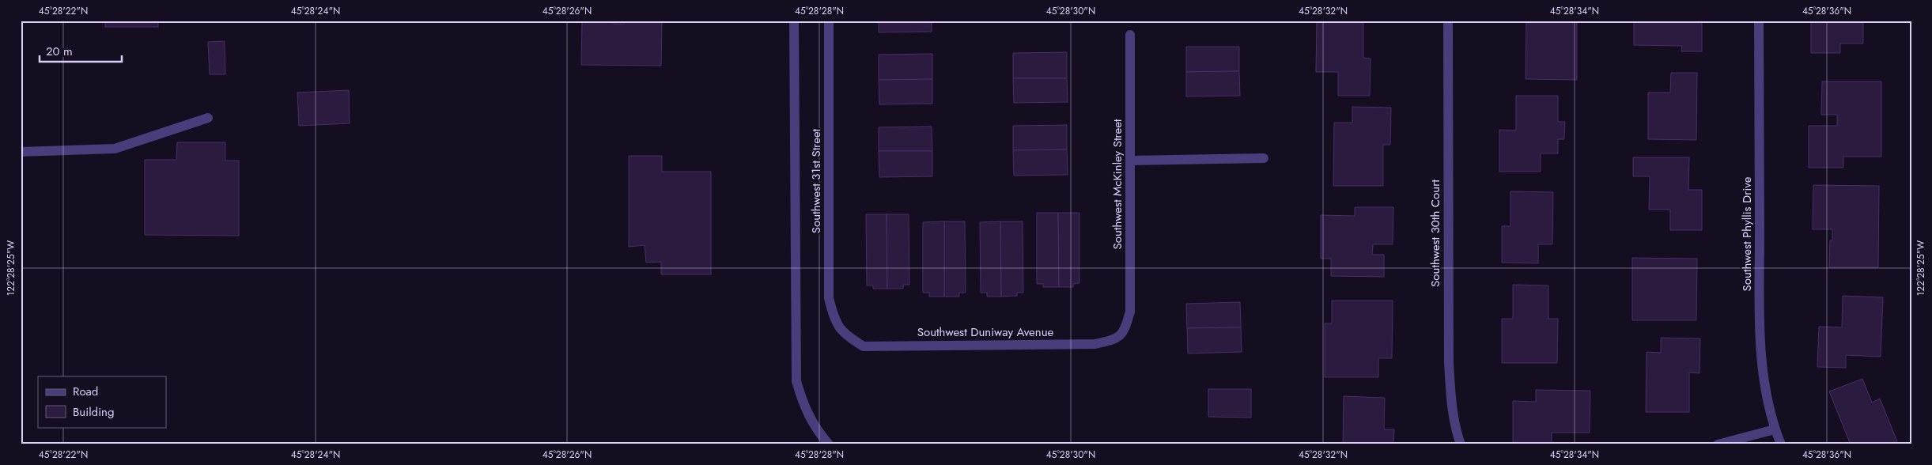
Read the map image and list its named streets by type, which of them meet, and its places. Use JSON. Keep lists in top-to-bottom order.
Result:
{
  "streets": {
    "street": [
      "Southwest 31st Street",
      "Southwest McKinley Street",
      "Southwest 30th Court",
      "Southwest Phyllis Drive",
      "Southwest Duniway Avenue"
    ]
  },
  "crossings": [
    ["Southwest 31st Street", "Southwest Duniway Avenue"],
    ["Southwest McKinley Street", "Southwest Duniway Avenue"]
  ],
  "legend": ["Road", "Building"],
  "scale_bar": "20 m",
  "coordinates": [
    "45°28'22\"N",
    "45°28'24\"N",
    "45°28'26\"N",
    "45°28'28\"N",
    "45°28'30\"N",
    "45°28'32\"N",
    "45°28'34\"N",
    "45°28'36\"N",
    "122°28'25\"W"
  ]
}
